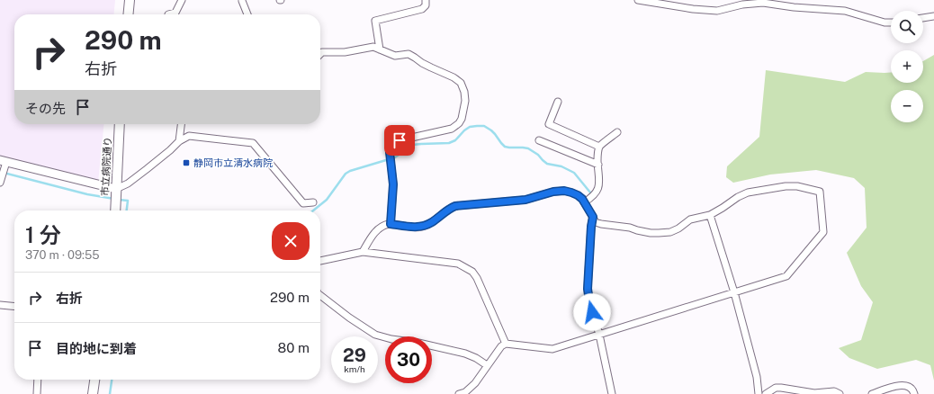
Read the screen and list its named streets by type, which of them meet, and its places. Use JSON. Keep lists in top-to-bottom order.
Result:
{
  "streets": {
    "main road": ["市立病院通り"]
  },
  "places": {
    "transit": ["静岡市立清水病院"]
  },
  "page": {
    "map_buttons": ["+", "−"],
    "turn": ["290 m", "右折"],
    "then": "その先",
    "heading": ["1 分", "370 m · 09:55"],
    "list": [
      {
        "name": "右折",
        "value": "290 m"
      },
      {
        "name": "目的地に到着",
        "value": "80 m"
      }
    ],
    "speed": "29 km/h",
    "limit": "30"
  }
}
